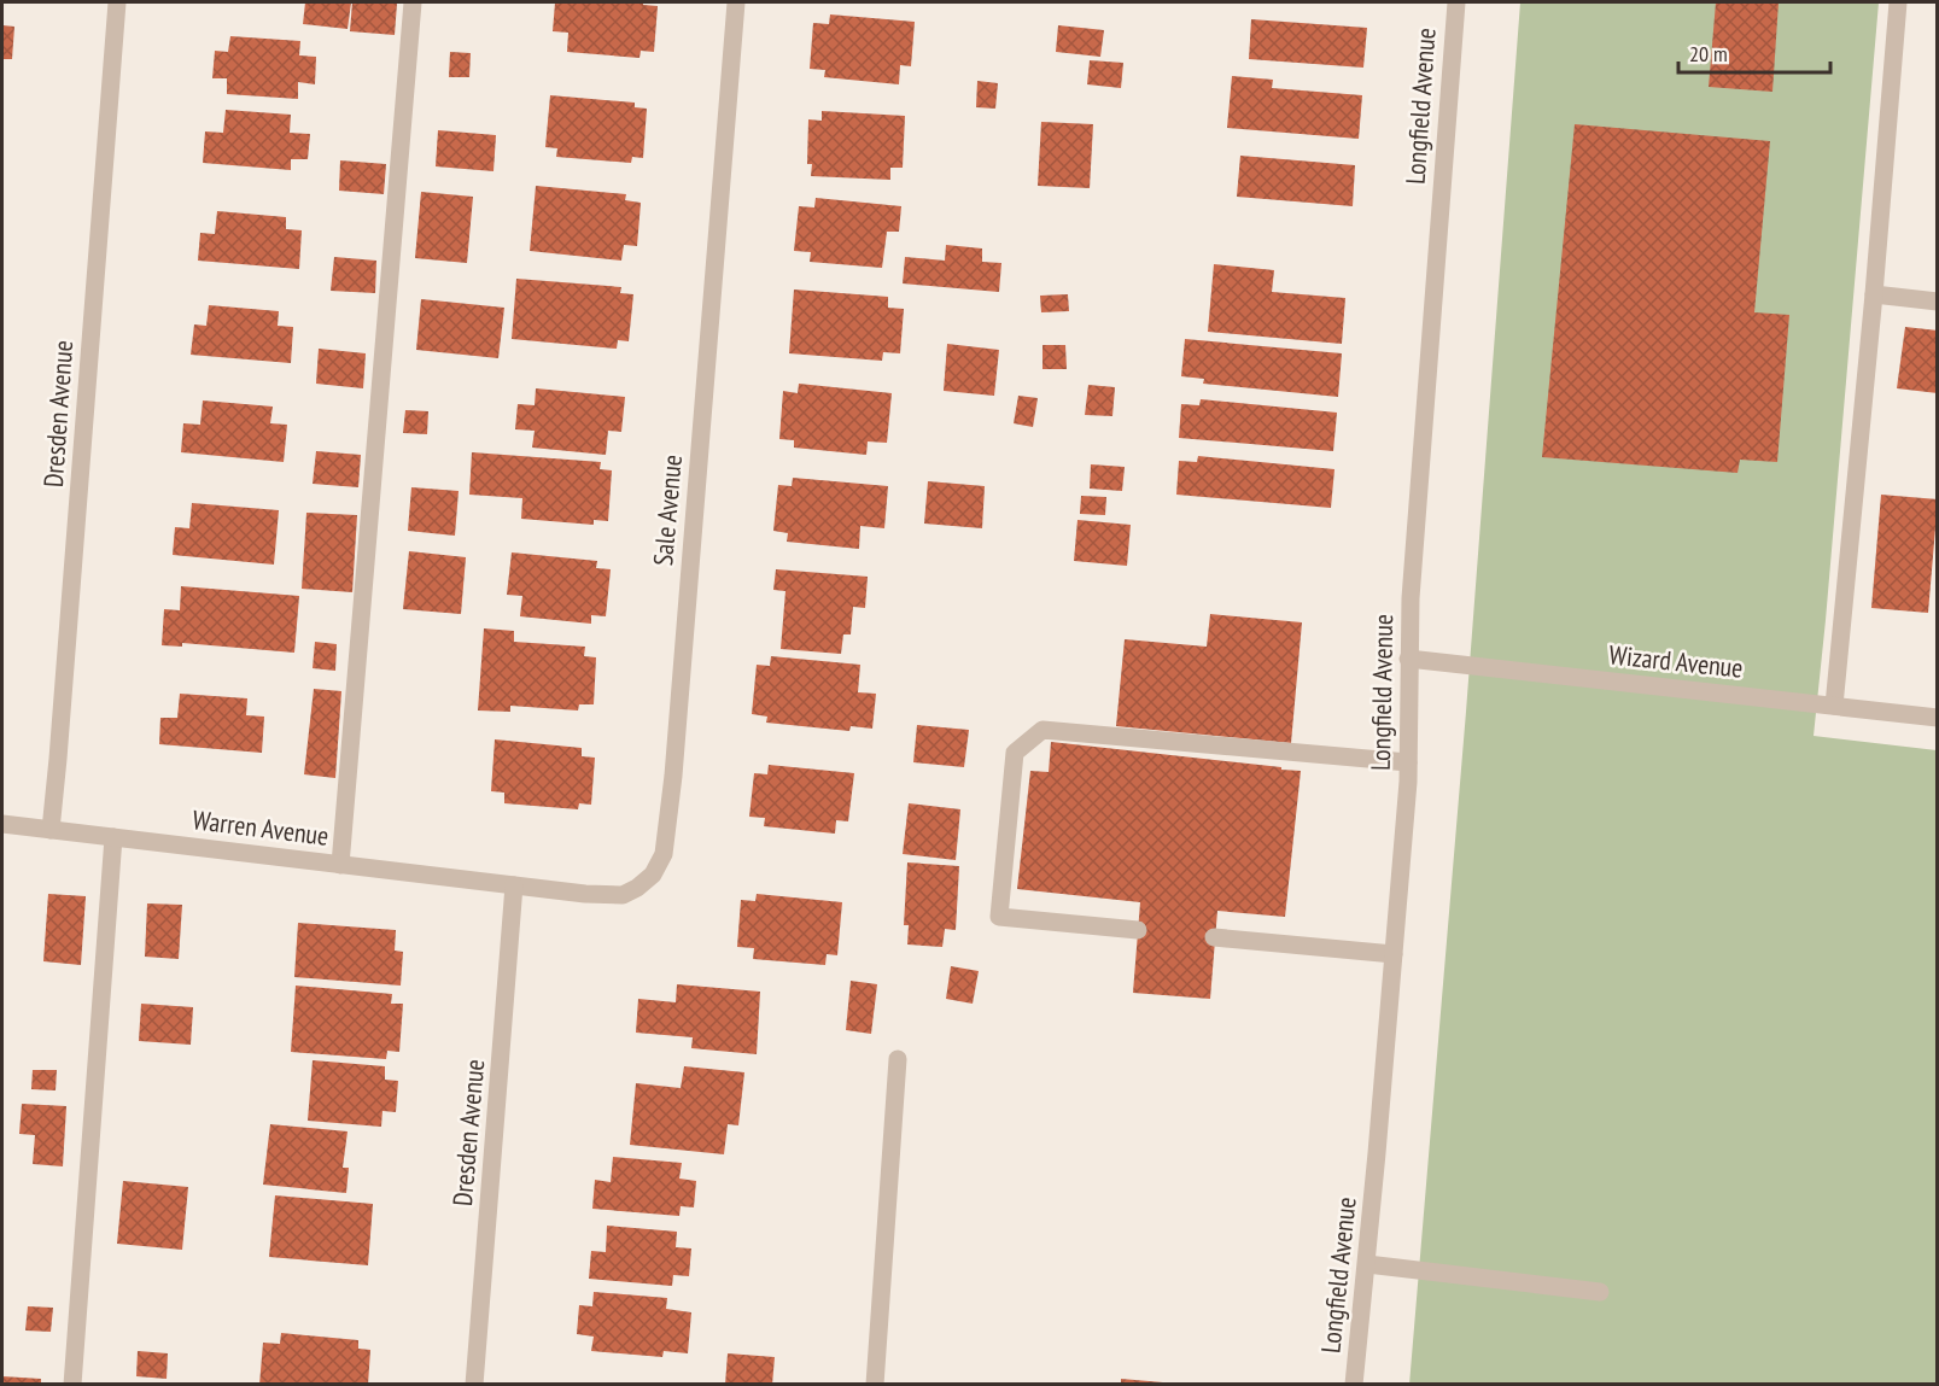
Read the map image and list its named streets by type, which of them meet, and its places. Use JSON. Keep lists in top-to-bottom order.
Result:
{
  "streets": {
    "street": [
      "Longfield Avenue",
      "Dresden Avenue",
      "Sale Avenue",
      "Wizard Avenue",
      "Warren Avenue"
    ]
  },
  "crossings": [
    ["Longfield Avenue", "Wizard Avenue"],
    ["Dresden Avenue", "Sale Avenue"],
    ["Dresden Avenue", "Warren Avenue"],
    ["Sale Avenue", "Warren Avenue"]
  ],
  "scale_bar": "20 m"
}
